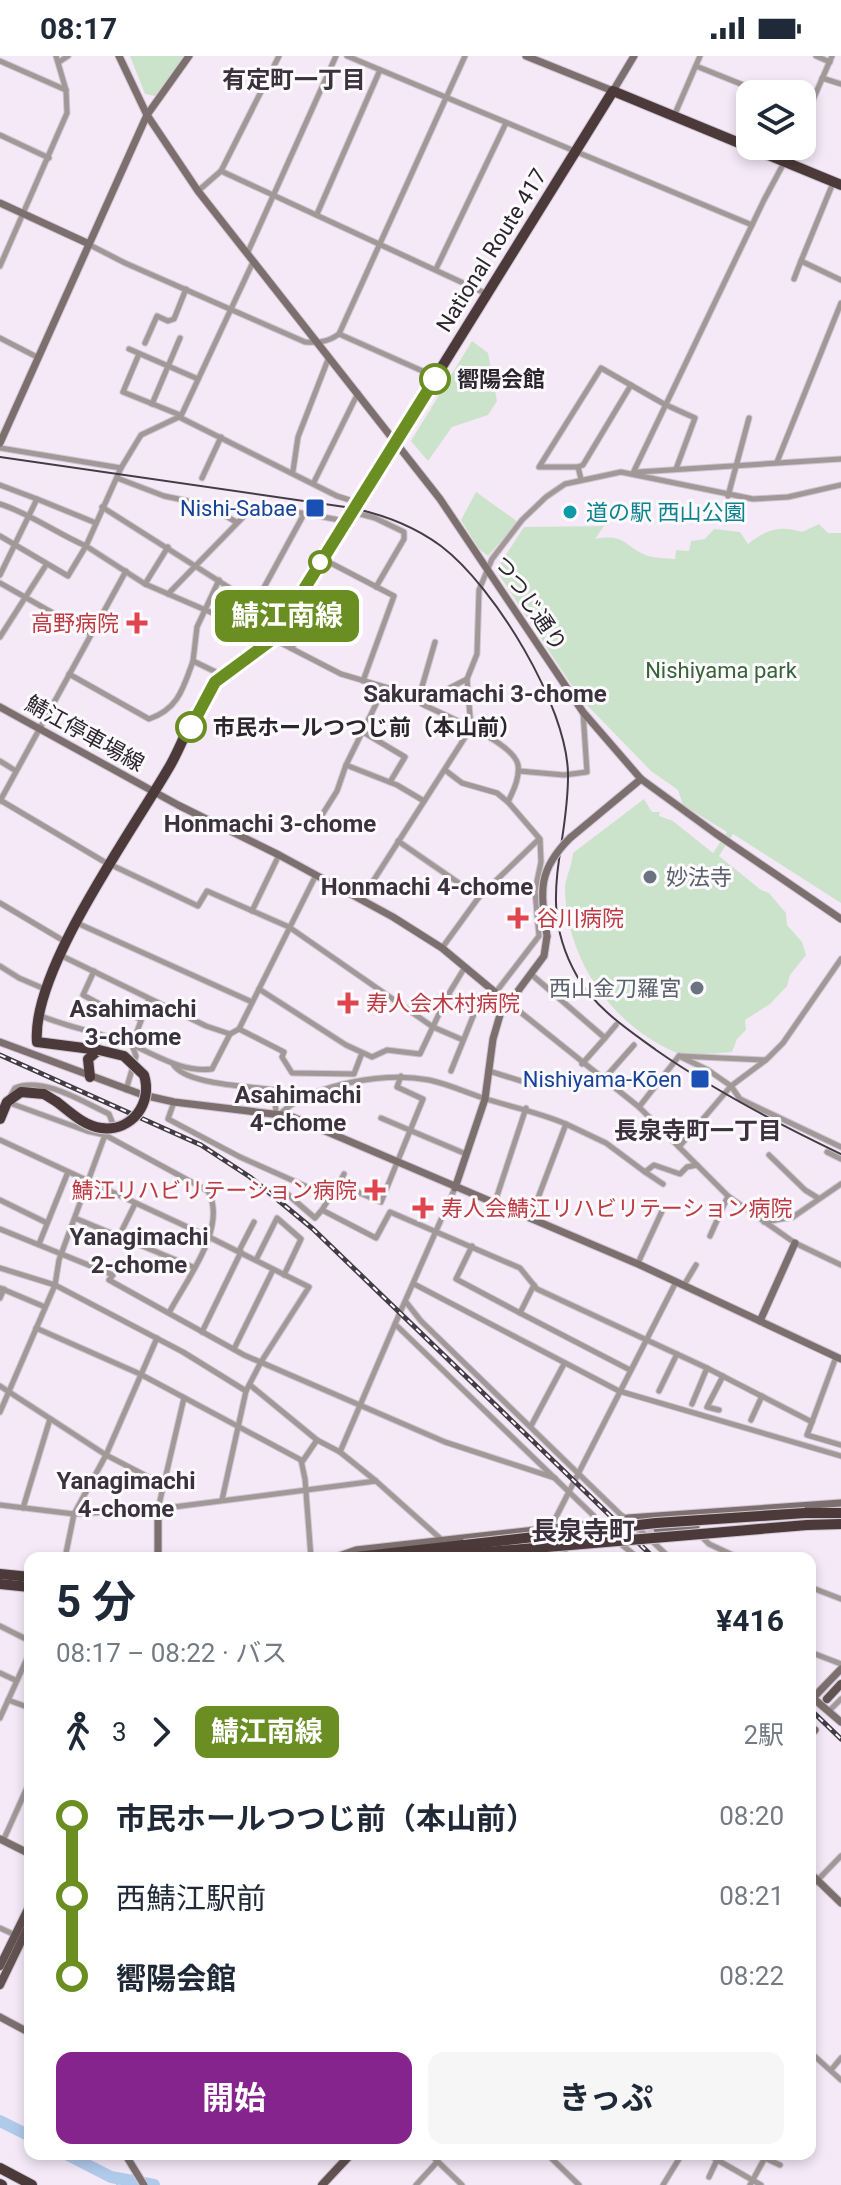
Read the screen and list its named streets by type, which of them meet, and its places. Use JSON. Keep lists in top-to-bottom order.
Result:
{
  "streets": {
    "highway": ["National Route 417"],
    "street": ["つつじ通り", "鯖江停車場線"]
  },
  "crossings": [
    ["National Route 417", "つつじ通り"],
    ["National Route 417", "鯖江停車場線"]
  ],
  "districts": [
    "有定町一丁目",
    "Sakuramachi 3-chome",
    "Honmachi 3-chome",
    "Honmachi 4-chome",
    "Asahimachi 3-chome",
    "Asahimachi 4-chome",
    "長泉寺町一丁目",
    "Yanagimachi 2-chome",
    "Yanagimachi 4-chome",
    "長泉寺町"
  ],
  "parks": ["Nishiyama park"],
  "places": {
    "other": [
      "嚮陽会館",
      "道の駅 西山公園",
      "市民ホールつつじ前（本山前）",
      "妙法寺",
      "西山金刀羅宮"
    ],
    "transit": ["Nishi-Sabae", "Nishiyama-Kōen"],
    "health": [
      "高野病院",
      "谷川病院",
      "寿人会木村病院",
      "鯖江リハビリテーション病院",
      "寿人会鯖江リハビリテーション病院"
    ]
  },
  "lines": ["bus line 鯖江南線"],
  "page": {
    "status": "08:17",
    "on_map": "鯖江南線",
    "heading": ["5 分", "08:17 – 08:22 · バス", "¥416"],
    "legs": ["3", "鯖江南線", "2駅"],
    "list": [
      {
        "name": "市民ホールつつじ前（本山前）",
        "value": "08:20"
      },
      {
        "name": "西鯖江駅前",
        "value": "08:21"
      },
      {
        "name": "嚮陽会館",
        "value": "08:22"
      }
    ],
    "buttons": ["開始", "きっぷ"]
  }
}
